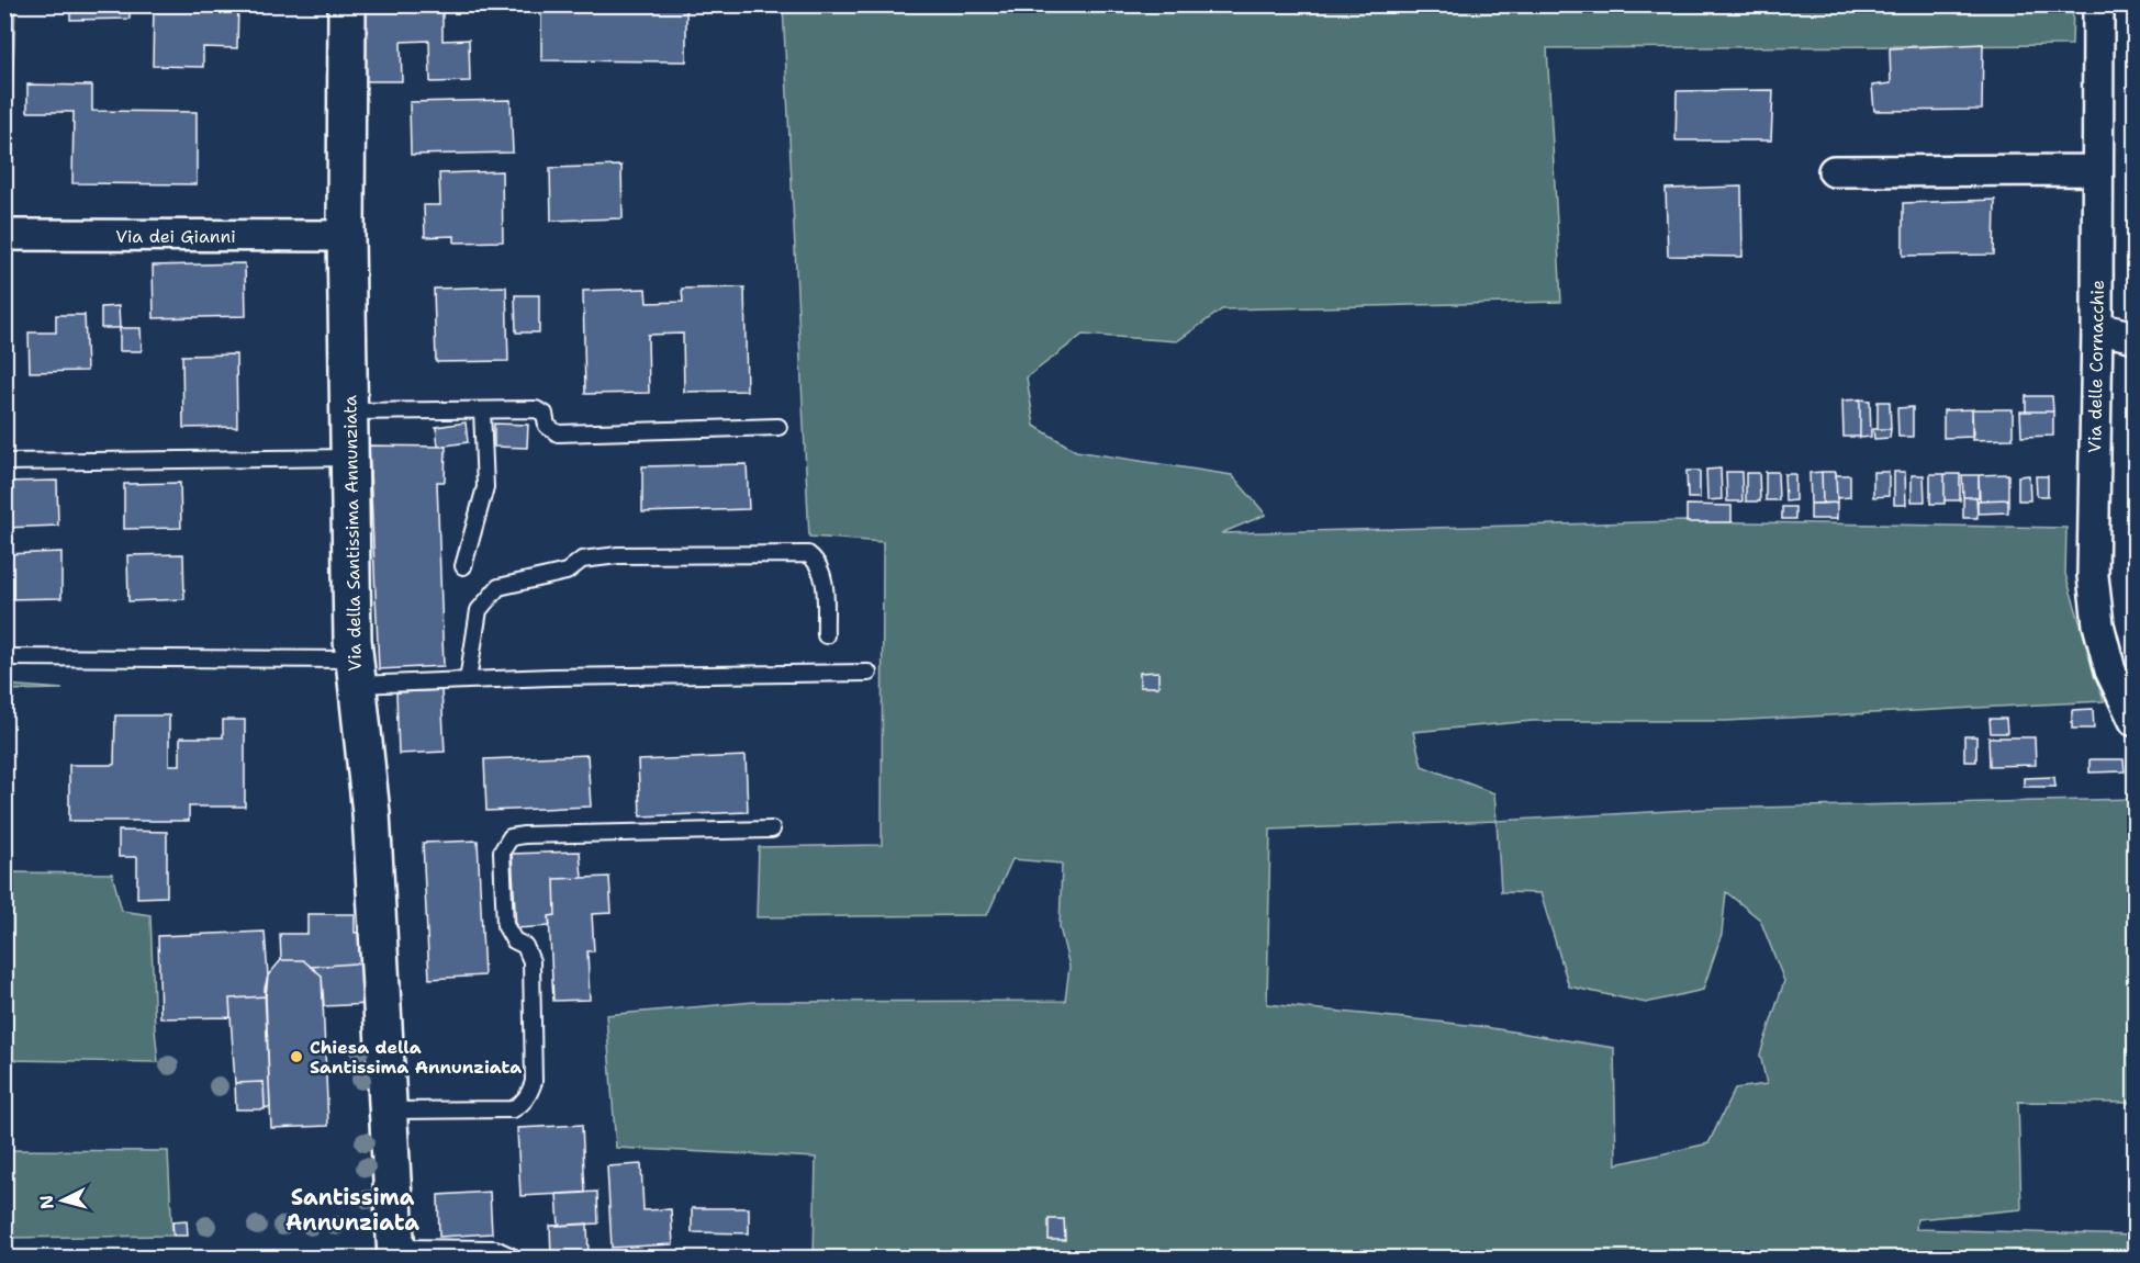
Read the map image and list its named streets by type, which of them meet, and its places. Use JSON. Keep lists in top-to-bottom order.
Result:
{
  "streets": {
    "street": ["Via dei Gianni", "Via delle Cornacchie", "Via della Santissima Annunziata"]
  },
  "crossings": [
    ["Via dei Gianni", "Via della Santissima Annunziata"]
  ],
  "districts": ["Santissima Annunziata"],
  "places": ["Chiesa della Santissima Annunziata"],
  "north": "left"
}
